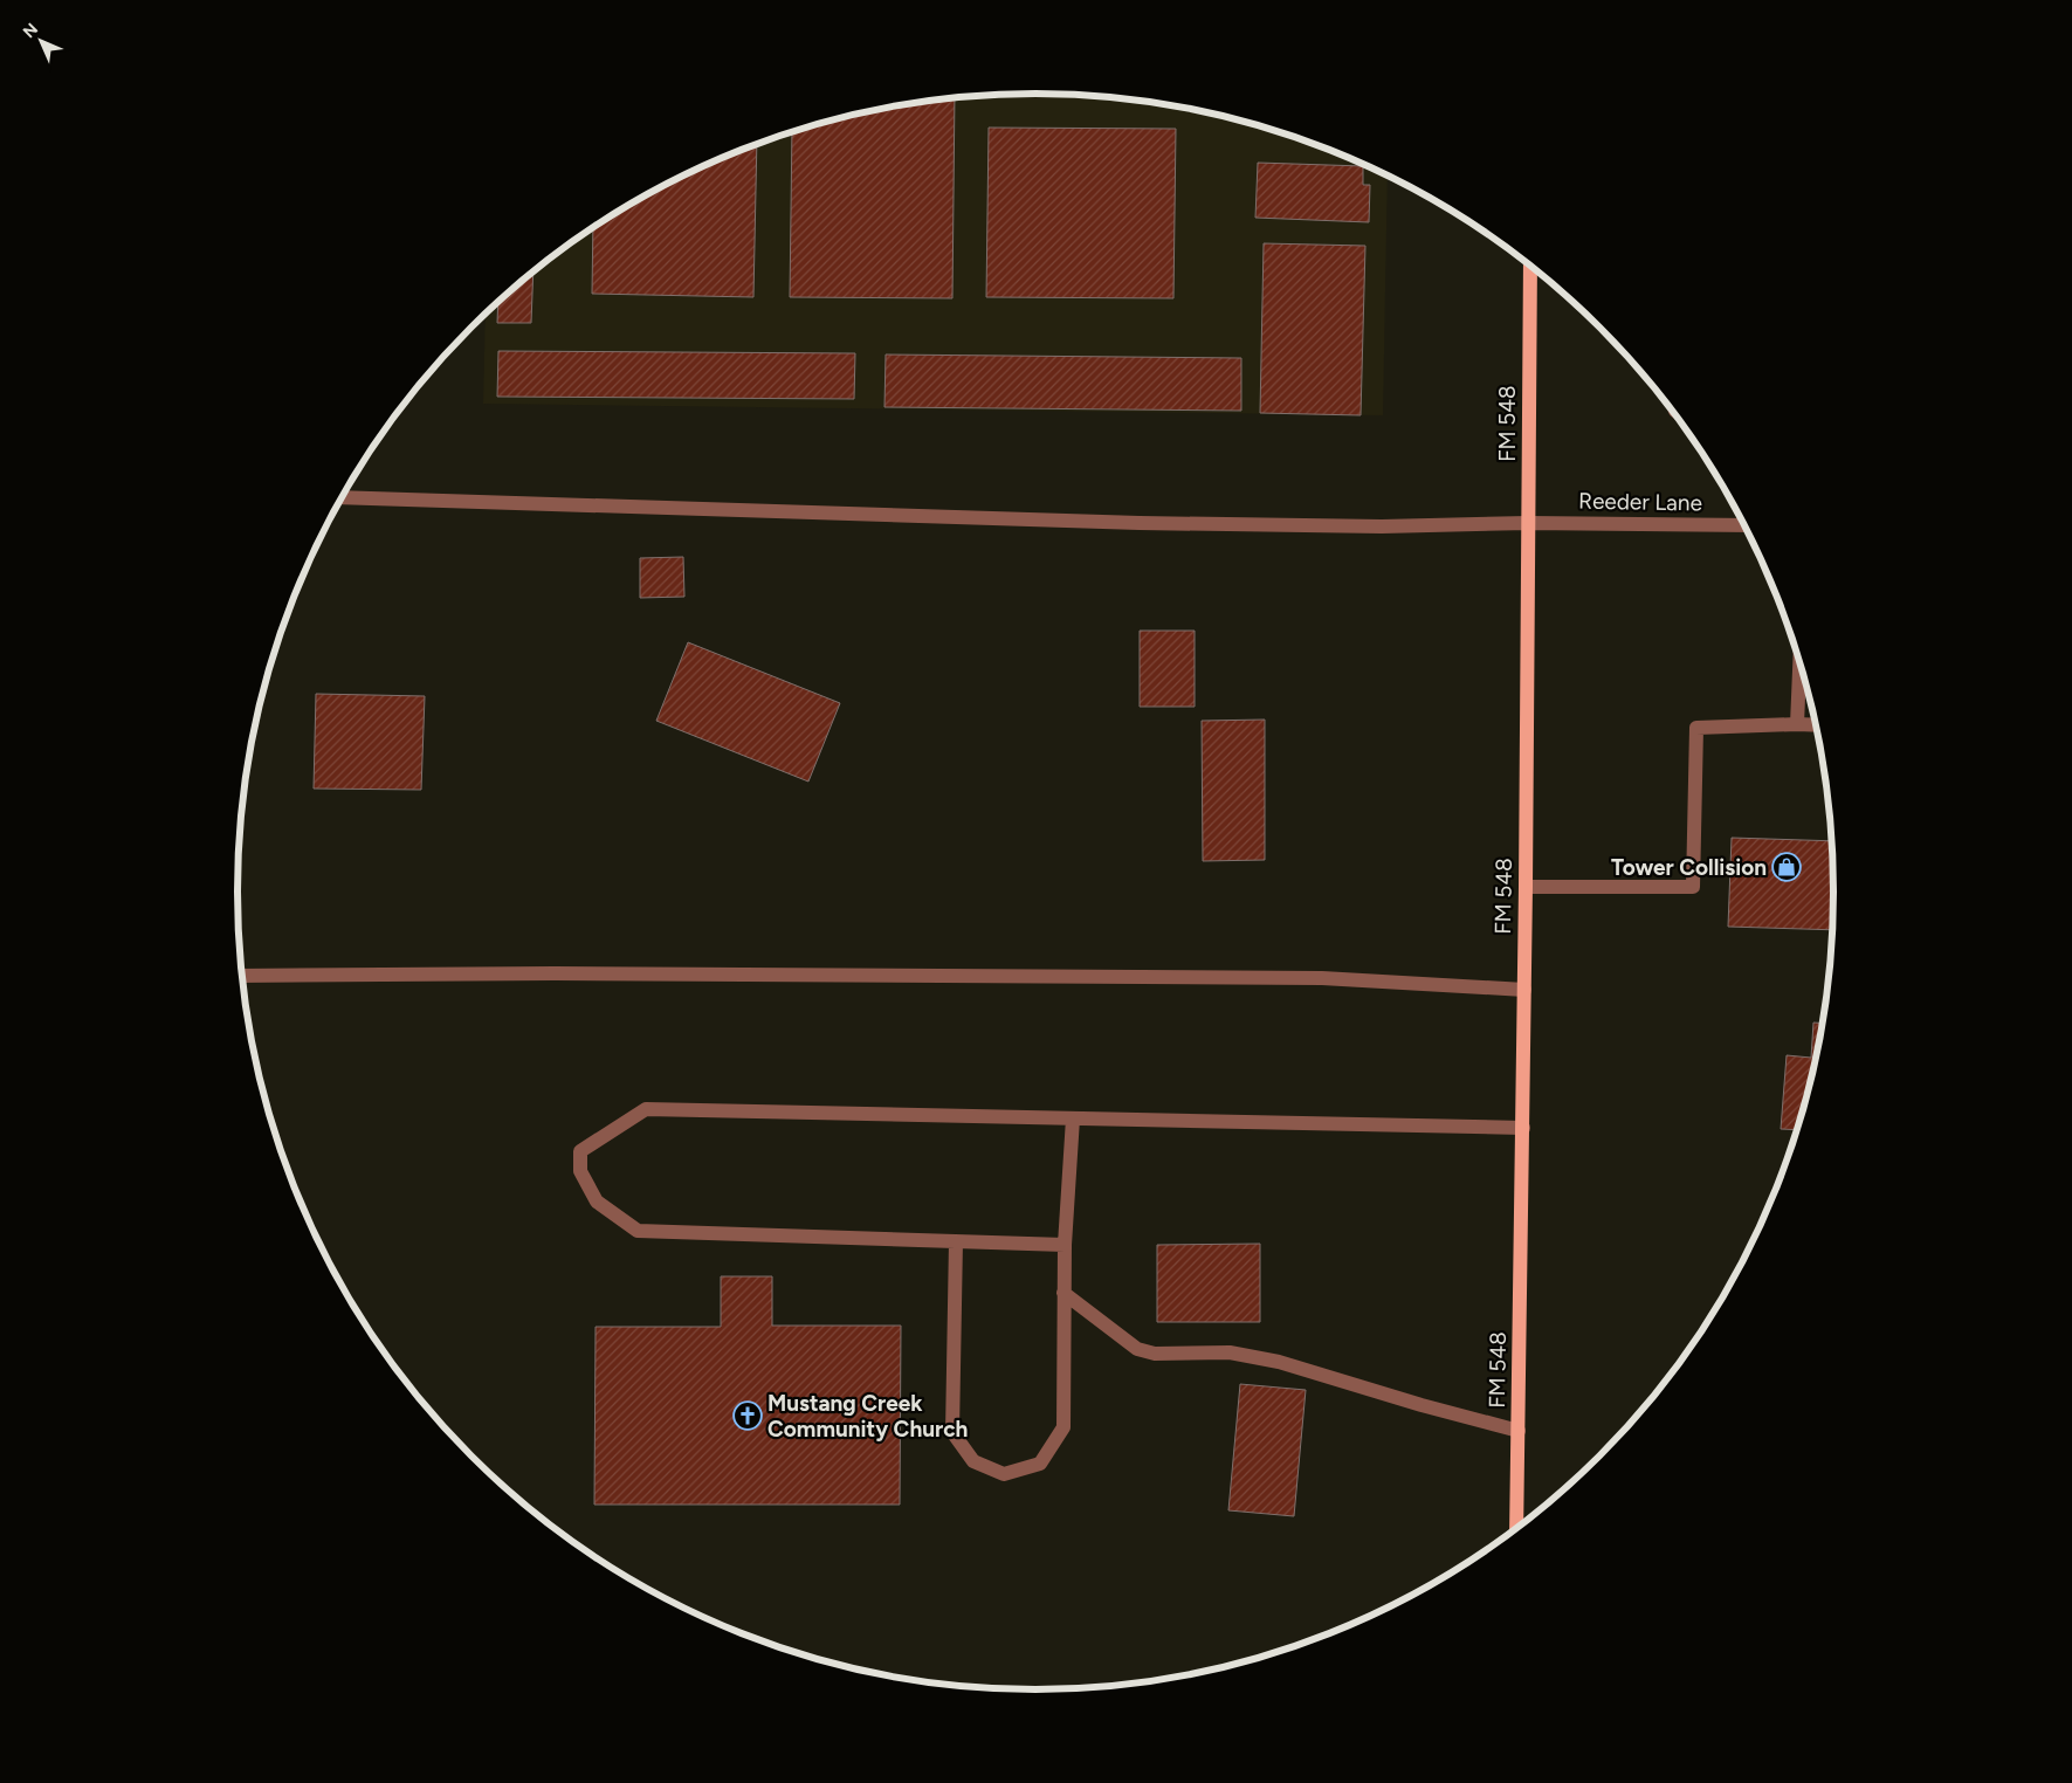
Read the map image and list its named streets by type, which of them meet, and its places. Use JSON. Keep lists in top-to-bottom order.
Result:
{
  "streets": {
    "main road": ["FM 548"],
    "street": ["Reeder Lane"]
  },
  "crossings": [
    ["FM 548", "Reeder Lane"]
  ],
  "places": {
    "shop": ["Tower Collision"],
    "church": ["Mustang Creek Community Church"]
  },
  "north": "top left"
}
